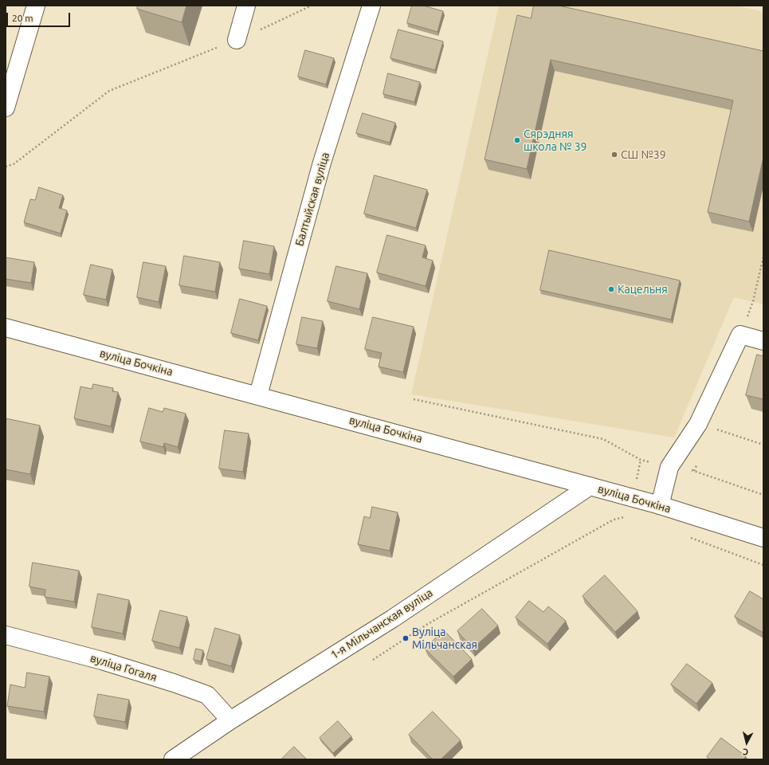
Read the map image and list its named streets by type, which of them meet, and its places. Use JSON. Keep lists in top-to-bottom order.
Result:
{
  "streets": {
    "street": [
      "Балтыйская вуліца",
      "вуліца Бочкіна",
      "1-я Мільчанская вуліца",
      "вуліца Гогаля"
    ]
  },
  "crossings": [
    ["Балтыйская вуліца", "вуліца Бочкіна"],
    ["вуліца Бочкіна", "1-я Мільчанская вуліца"],
    ["1-я Мільчанская вуліца", "вуліца Гогаля"]
  ],
  "places": [
    "Сярэдняя школа № 39",
    "СШ №39",
    "Кацельня",
    "Вуліца Мільчанская"
  ],
  "scale_bar": "20 m",
  "north": "bottom"
}
